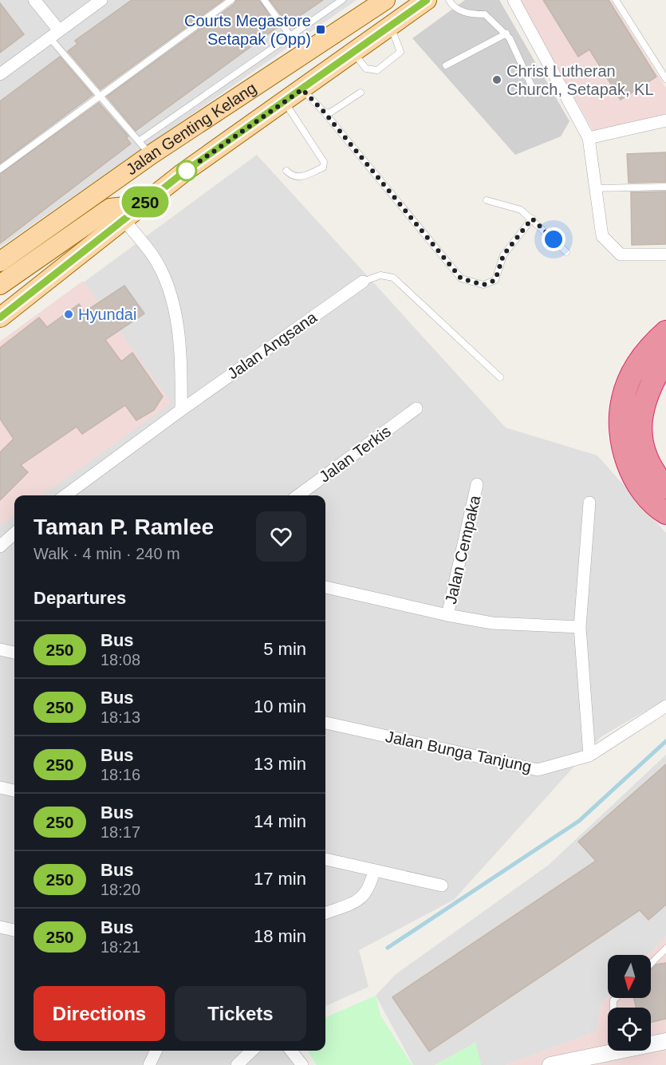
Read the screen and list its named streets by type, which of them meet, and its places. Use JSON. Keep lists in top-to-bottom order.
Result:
{
  "streets": {
    "main road": ["Jalan Genting Kelang"],
    "street": [
      "Jalan Angsana",
      "Jalan Terkis",
      "Jalan Cempaka",
      "Jalan Bunga Tanjung"
    ]
  },
  "places": {
    "transit": ["Courts Megastore Setapak (Opp)"],
    "other": ["Christ Lutheran Church, Setapak, KL", "Hyundai"]
  },
  "lines": ["bus line 250"],
  "north": "bottom",
  "page": {
    "on_map": "250",
    "heading": [
      ["Taman P. Ramlee", "Walk · 4 min · 240 m"],
      "Departures"
    ],
    "list": [
      {
        "mark": "250",
        "name": "Bus",
        "note": "18:08",
        "value": "5 min"
      },
      {
        "mark": "250",
        "name": "Bus",
        "note": "18:13",
        "value": "10 min"
      },
      {
        "mark": "250",
        "name": "Bus",
        "note": "18:16",
        "value": "13 min"
      },
      {
        "mark": "250",
        "name": "Bus",
        "note": "18:17",
        "value": "14 min"
      },
      {
        "mark": "250",
        "name": "Bus",
        "note": "18:20",
        "value": "17 min"
      },
      {
        "mark": "250",
        "name": "Bus",
        "note": "18:21",
        "value": "18 min"
      }
    ],
    "buttons": ["Directions", "Tickets"]
  }
}
